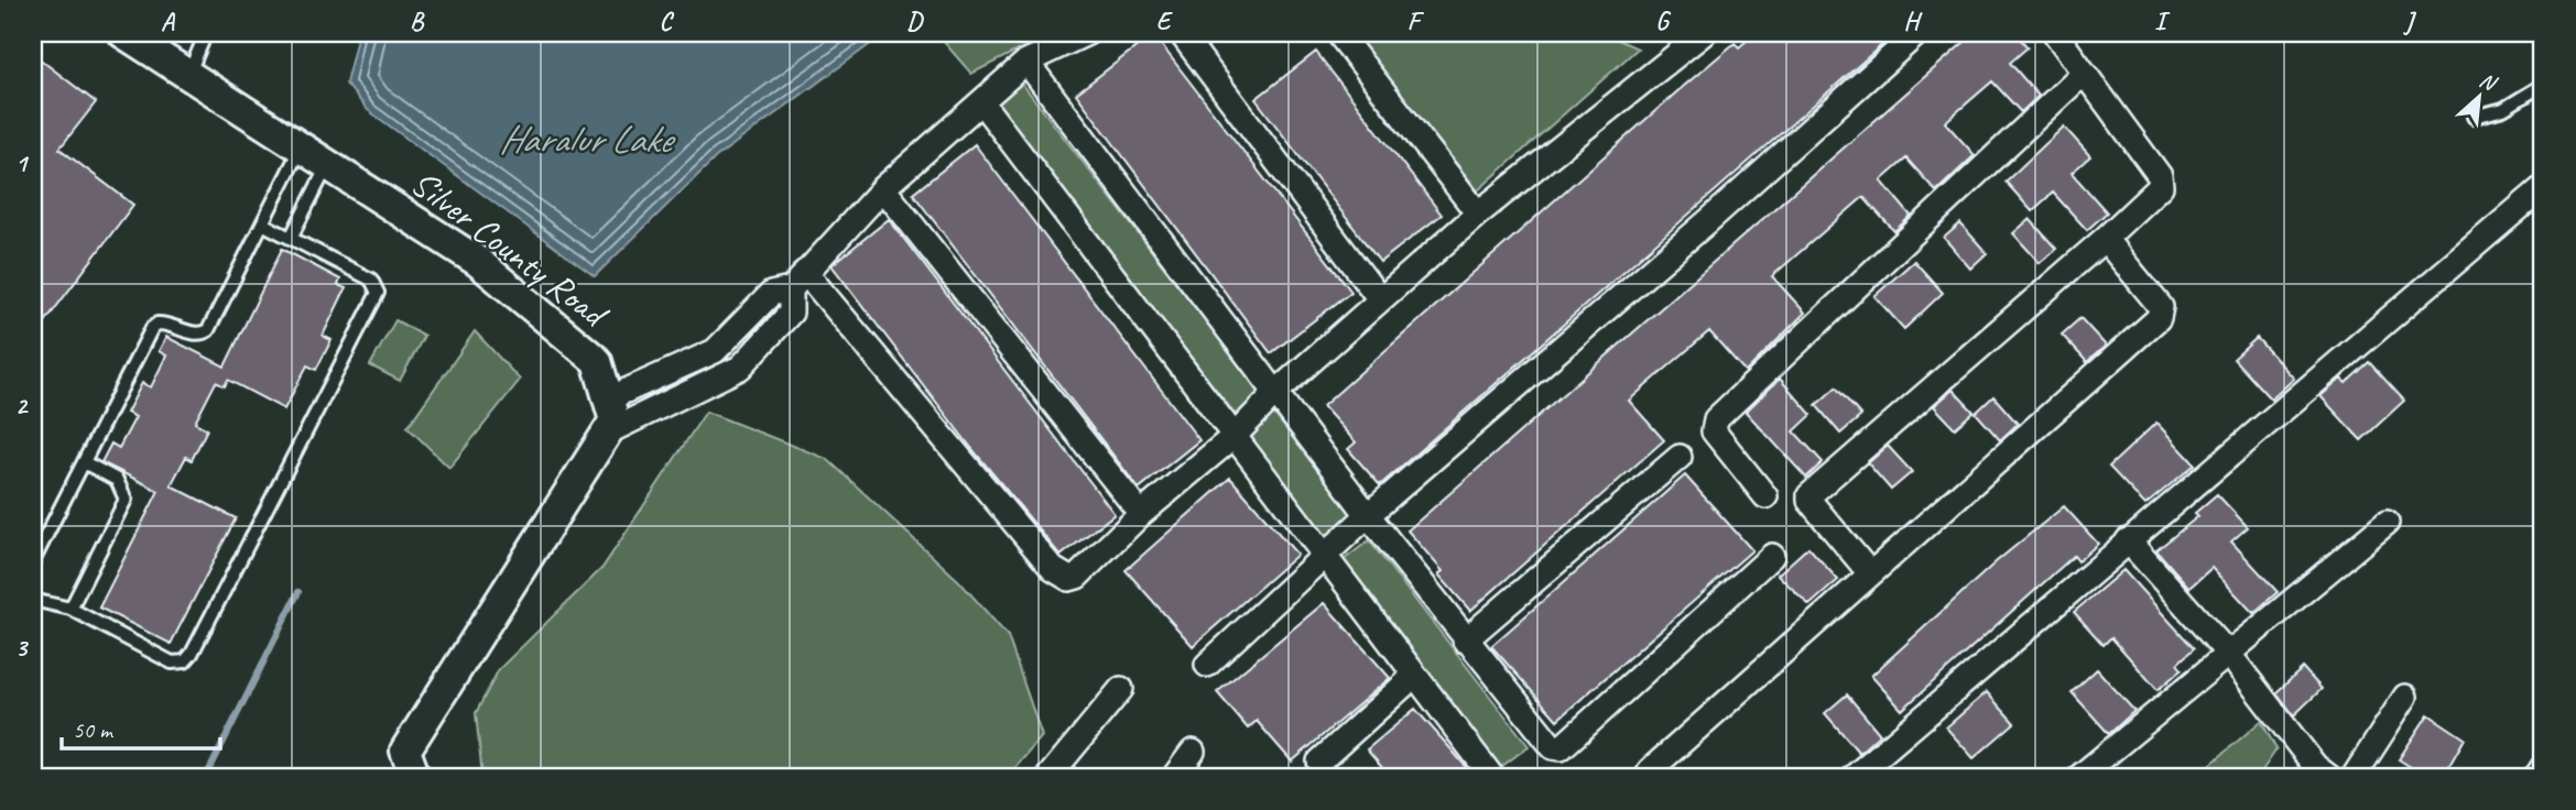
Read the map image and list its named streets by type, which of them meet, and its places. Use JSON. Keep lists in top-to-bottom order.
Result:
{
  "streets": {
    "street": ["Silver County Road"]
  },
  "water": ["Haralur Lake"],
  "scale_bar": "50 m",
  "north": "top right",
  "grid": {
    "columns": [
      "A",
      "B",
      "C",
      "D",
      "E",
      "F",
      "G",
      "H",
      "I",
      "J"
    ],
    "rows": ["1", "2", "3"]
  }
}
